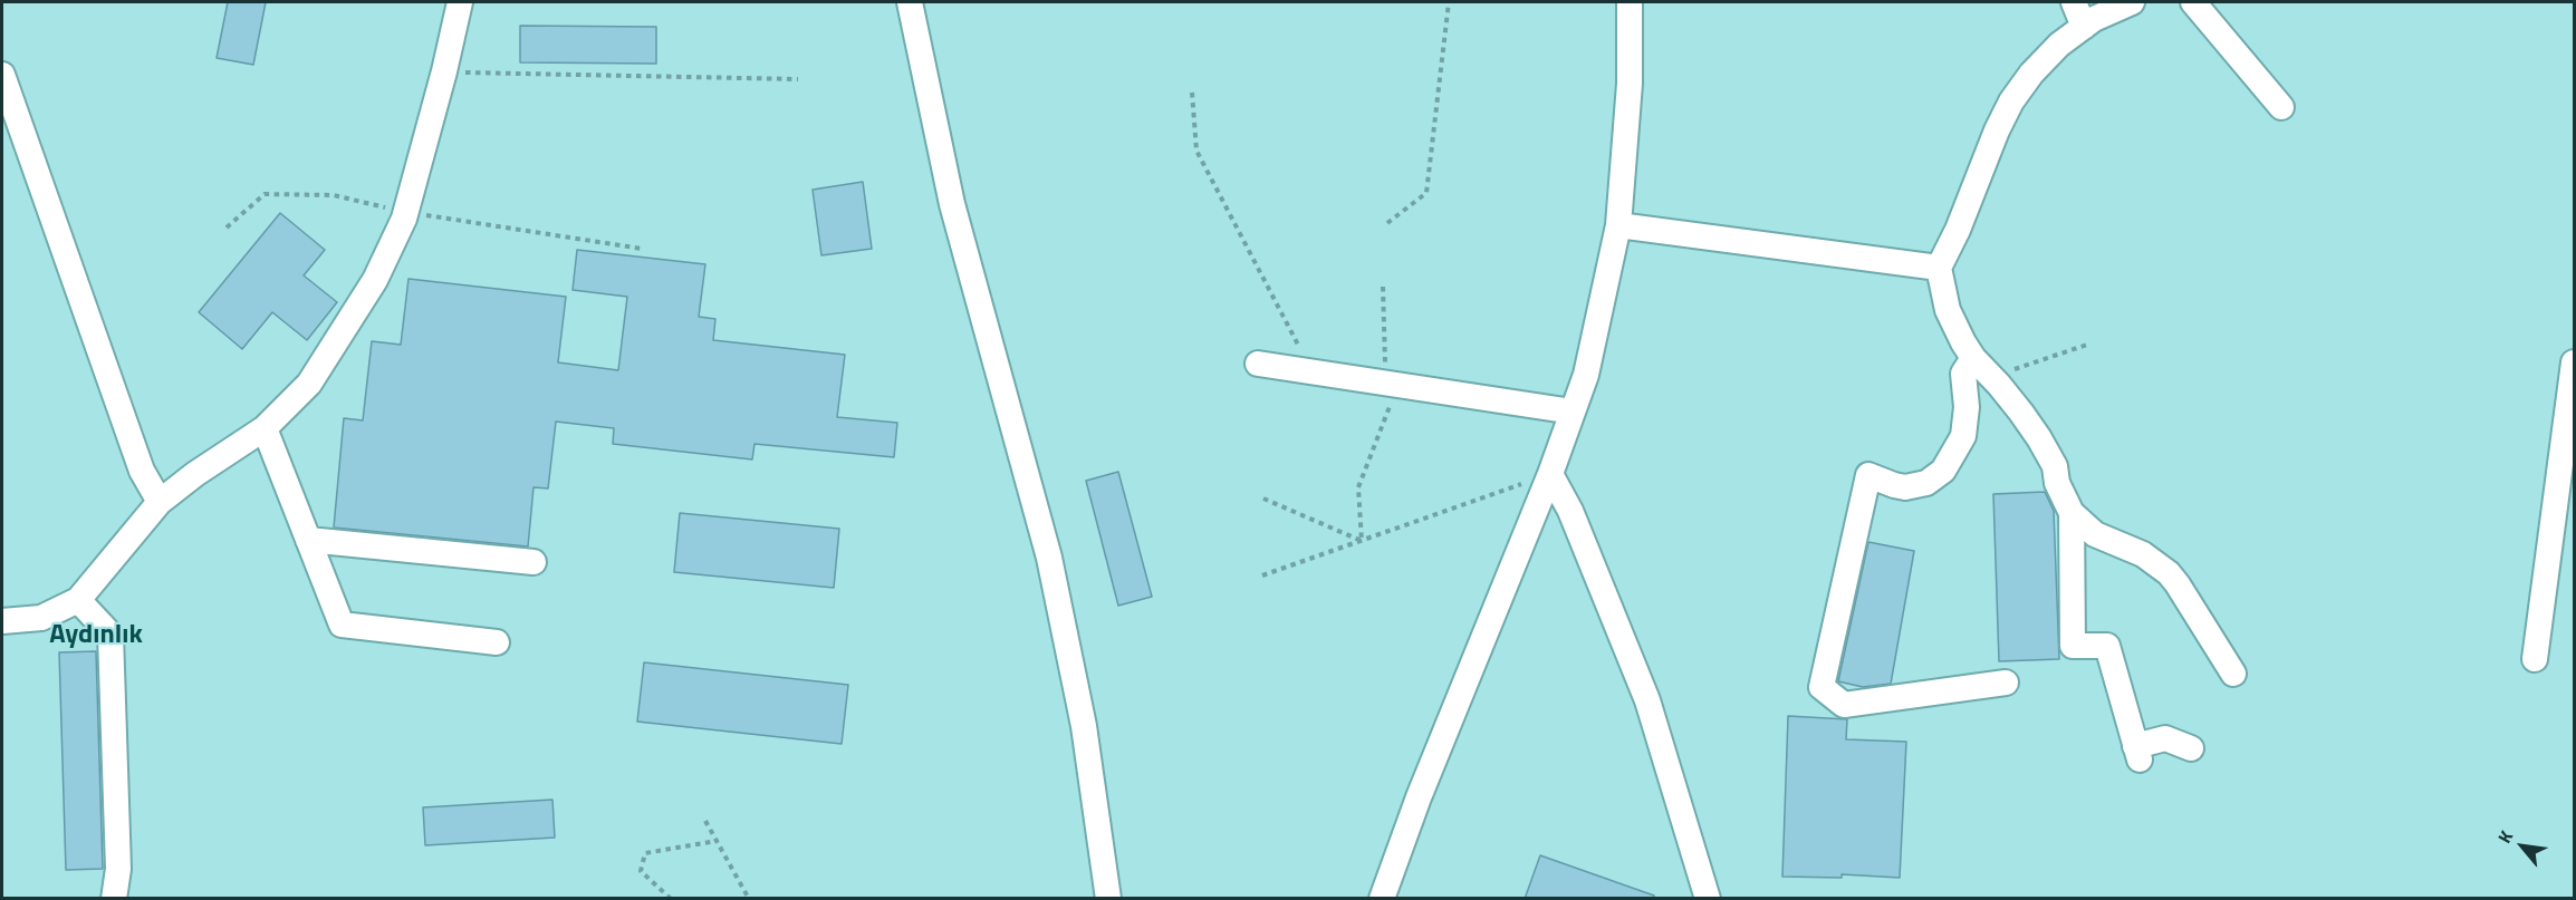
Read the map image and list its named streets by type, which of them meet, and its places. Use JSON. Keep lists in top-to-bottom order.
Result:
{
  "districts": ["Aydınlık"],
  "north": "top left"
}
